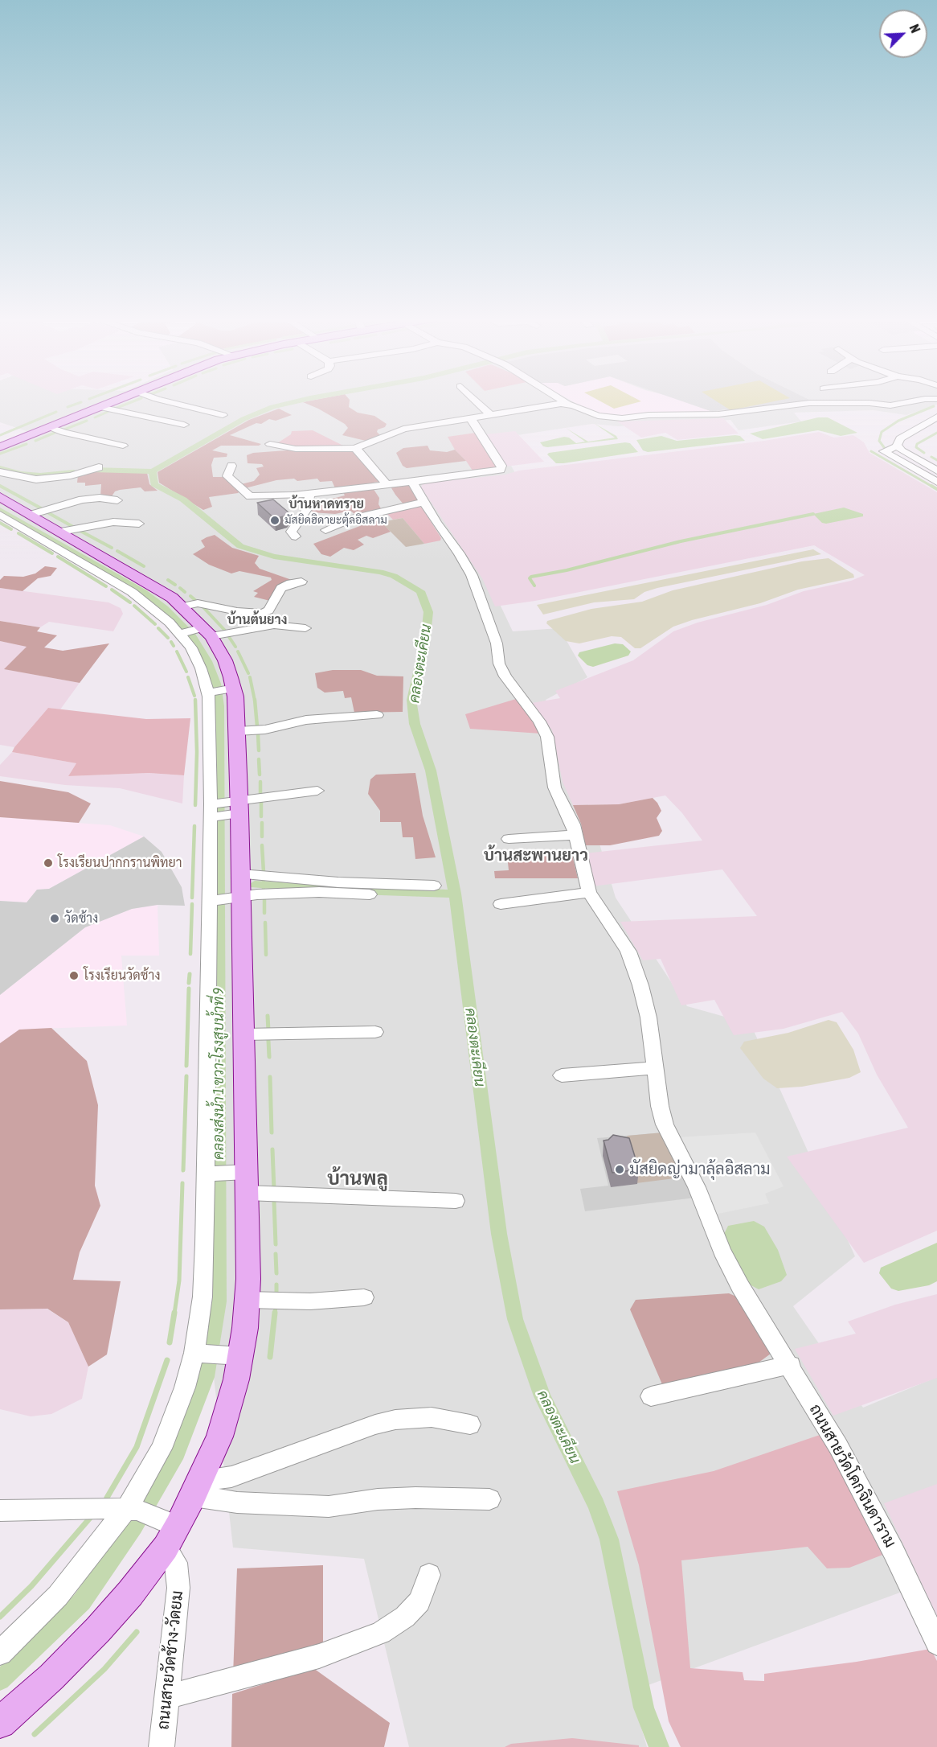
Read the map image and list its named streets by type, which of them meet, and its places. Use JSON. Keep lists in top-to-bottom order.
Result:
{
  "streets": {
    "street": ["ถนนสายวัดโคกจินดาราม", "ถนนสายวัดช้าง-วัดยม"]
  },
  "districts": [
    "บ้านหาดทราย",
    "บ้านต้นยาง",
    "บ้านสะพานยาว",
    "บ้านพลู"
  ],
  "water": ["คลองตะเคียน", "คลองส่งน้ำ 1 ขวา-โรงสูบน้ำที่ 9"],
  "places": [
    "มัสยิดฮิดายะตุ้ลอิสลาม",
    "โรงเรียนปากกรานพิทยา",
    "วัดช้าง",
    "โรงเรียนวัดช้าง",
    "มัสยิดญ่ามาลุ้ลอิสลาม"
  ],
  "north": "top right"
}
